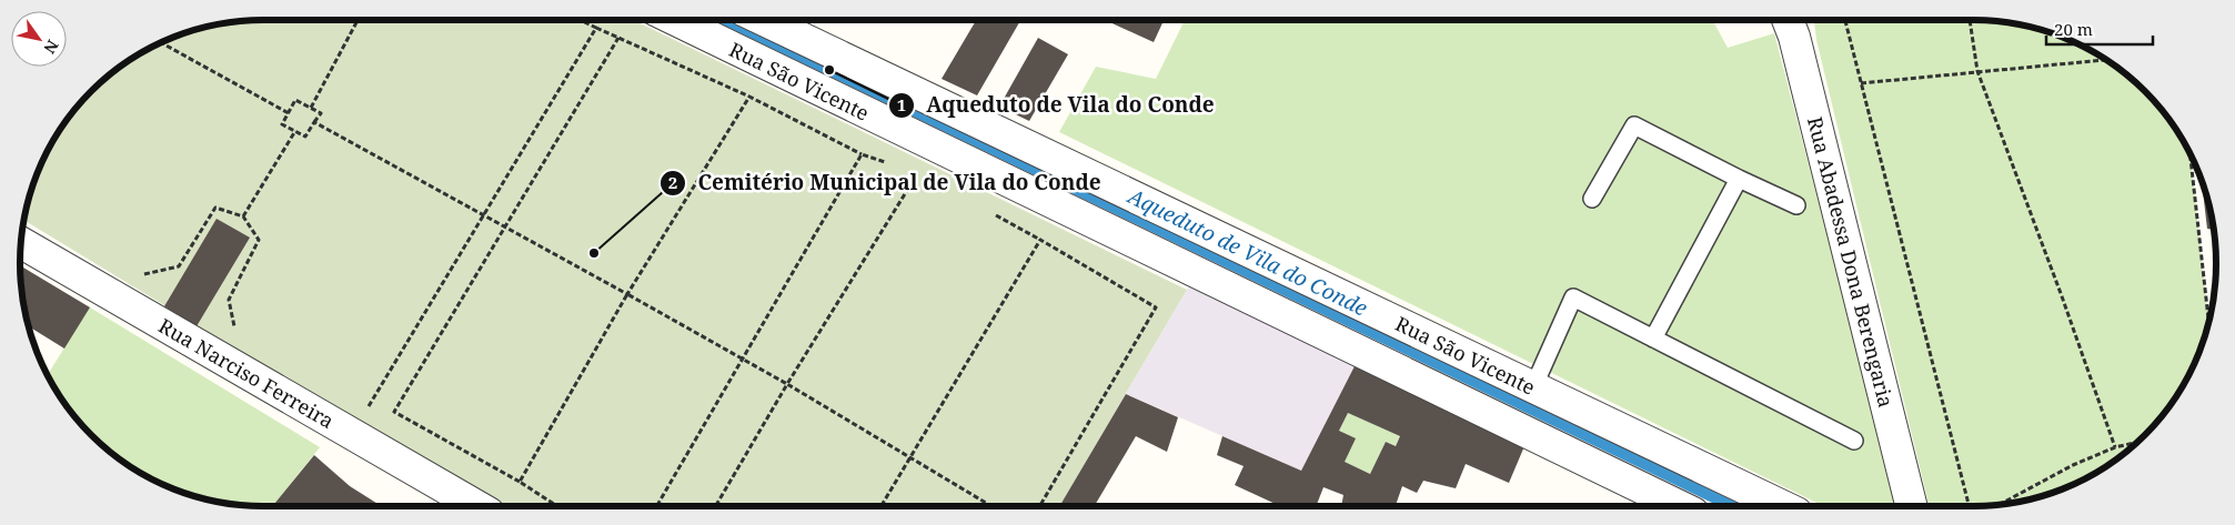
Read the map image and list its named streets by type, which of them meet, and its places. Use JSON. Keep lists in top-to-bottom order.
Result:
{
  "streets": {
    "street": ["Rua São Vicente", "Rua Abadessa Dona Berengaria", "Rua Narciso Ferreira"]
  },
  "water": ["Aqueduto de Vila do Conde"],
  "places": ["Aqueduto de Vila do Conde", "Cemitério Municipal de Vila do Conde"],
  "scale_bar": "20 m",
  "north": "bottom right"
}
